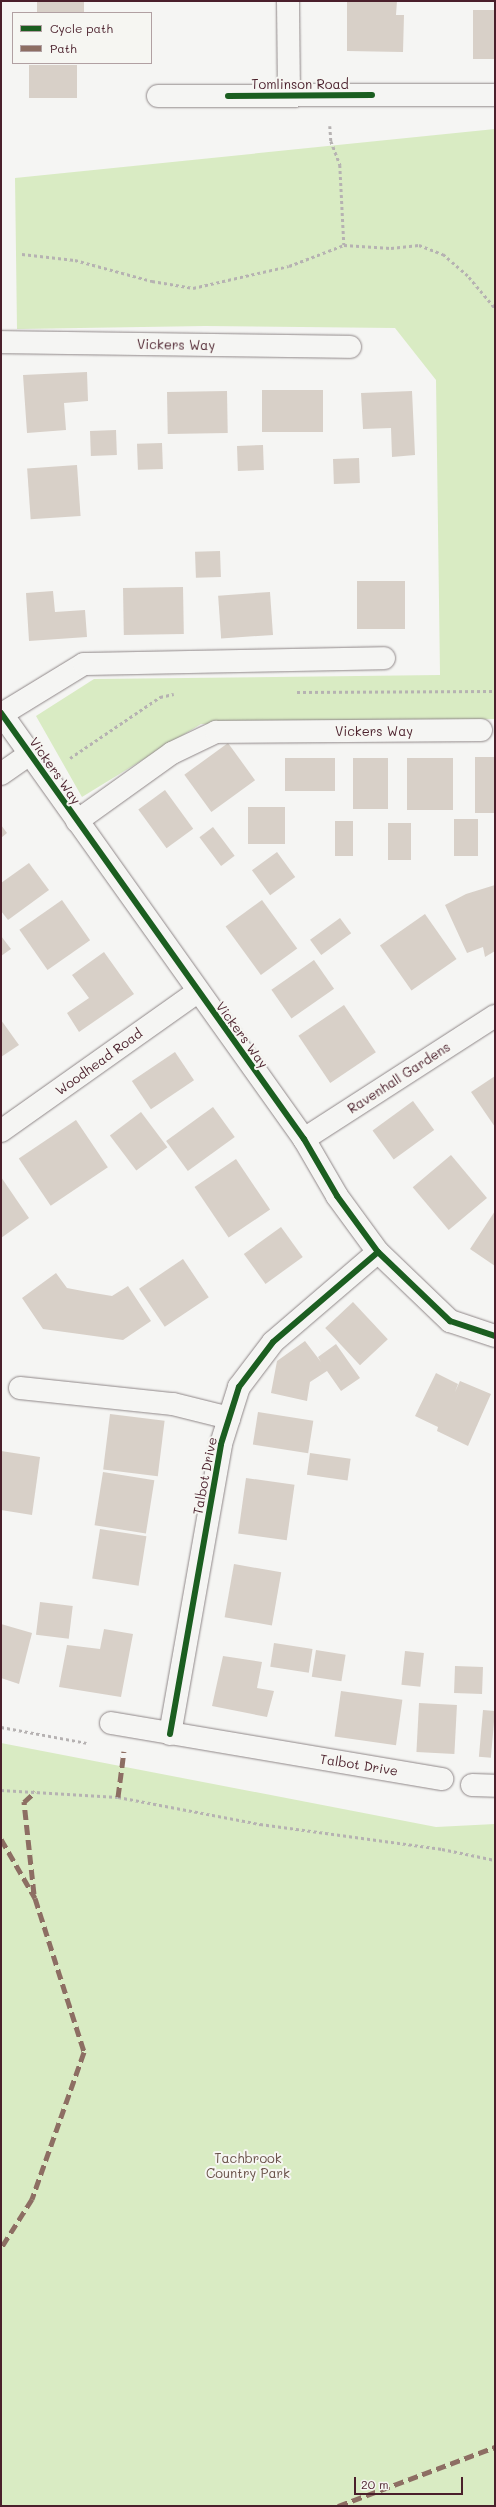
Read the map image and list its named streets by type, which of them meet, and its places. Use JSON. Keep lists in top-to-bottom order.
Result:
{
  "streets": {
    "street": [
      "Tomlinson Road",
      "Vickers Way",
      "Woodhead Road",
      "Ravenhall Gardens",
      "Talbot Drive"
    ]
  },
  "crossings": [
    ["Vickers Way", "Woodhead Road"],
    ["Vickers Way", "Ravenhall Gardens"],
    ["Vickers Way", "Talbot Drive"]
  ],
  "parks": ["Tachbrook Country Park"],
  "legend": ["Cycle path", "Path"],
  "scale_bar": "20 m"
}
